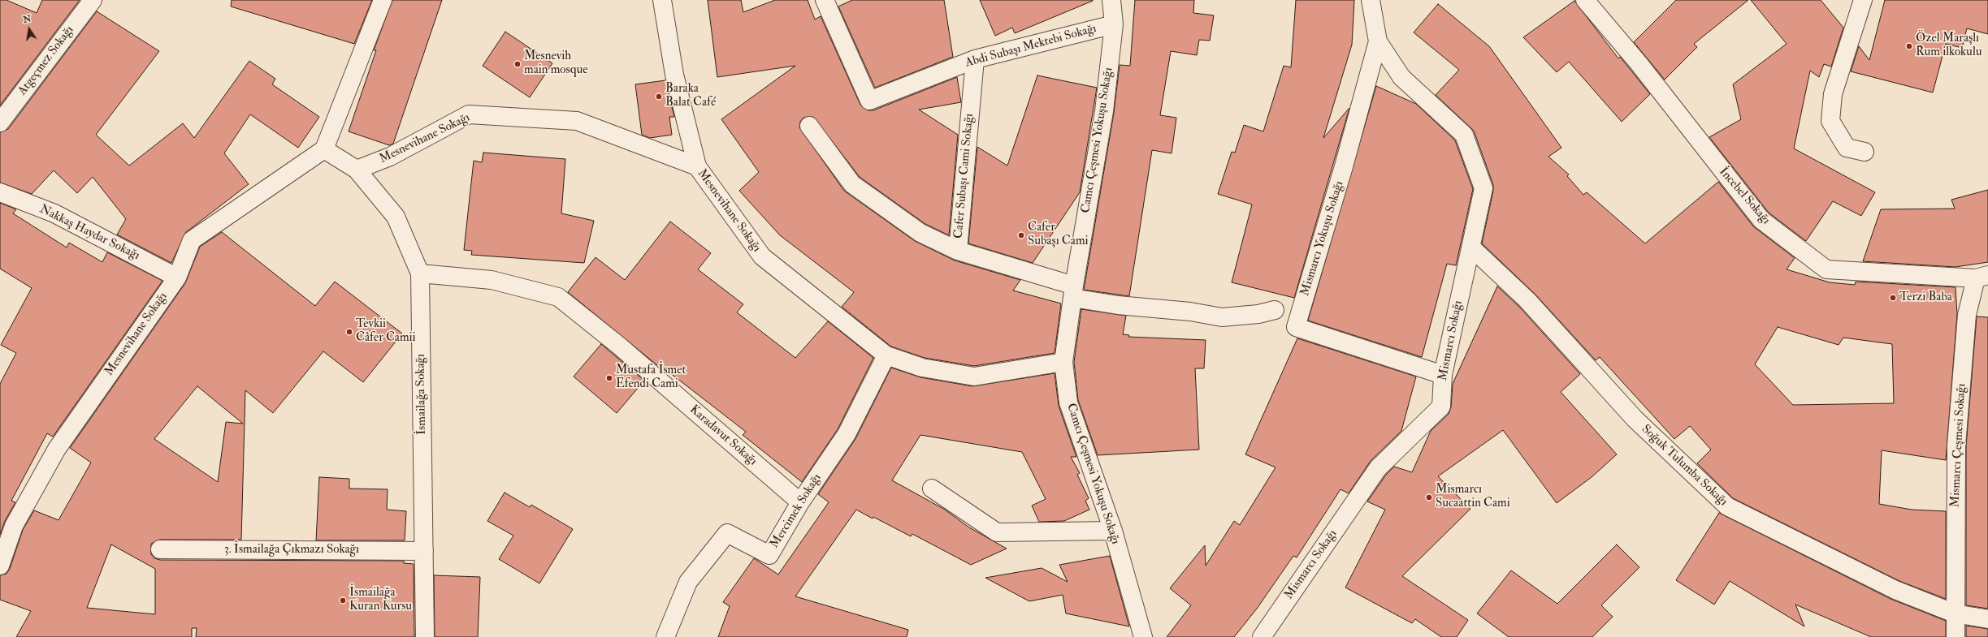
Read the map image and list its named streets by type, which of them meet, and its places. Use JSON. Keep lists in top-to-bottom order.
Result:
{
  "streets": {
    "street": [
      "Abdi Subaşı Mektebi Sokağı",
      "Atgeçmez Sokağı",
      "Mesnevihane Sokağı",
      "Camcı Çeşmesi Yokuşu Sokağı",
      "Cafer Subaşı Cami Sokağı",
      "İncebel Sokağı",
      "Nakkaş Haydar Sokağı",
      "Mismarcı Yokuşu Sokağı",
      "Mismarcı Sokağı",
      "İsmailağa Sokağı",
      "Karadavut Sokağı",
      "Mismarcı Çeşmesi Sokağı",
      "Soğuk Tulumba Sokağı",
      "Mercimek Sokağı",
      "3. İsmailağa Çıkmazı Sokağı"
    ]
  },
  "crossings": [
    ["Abdi Subaşı Mektebi Sokağı", "Camcı Çeşmesi Yokuşu Sokağı"],
    ["Abdi Subaşı Mektebi Sokağı", "Cafer Subaşı Cami Sokağı"],
    ["Mesnevihane Sokağı", "Camcı Çeşmesi Yokuşu Sokağı"],
    ["Mesnevihane Sokağı", "Nakkaş Haydar Sokağı"],
    ["Mesnevihane Sokağı", "İsmailağa Sokağı"],
    ["Mesnevihane Sokağı", "Mercimek Sokağı"],
    ["Camcı Çeşmesi Yokuşu Sokağı", "Cafer Subaşı Cami Sokağı"],
    ["İncebel Sokağı", "Mismarcı Çeşmesi Sokağı"],
    ["Mismarcı Yokuşu Sokağı", "Mismarcı Sokağı"],
    ["Mismarcı Sokağı", "Soğuk Tulumba Sokağı"],
    ["İsmailağa Sokağı", "Karadavut Sokağı"],
    ["İsmailağa Sokağı", "3. İsmailağa Çıkmazı Sokağı"],
    ["Karadavut Sokağı", "Mercimek Sokağı"],
    ["Mismarcı Çeşmesi Sokağı", "Soğuk Tulumba Sokağı"]
  ],
  "places": [
    "Özel Maraşlı Rum ilkokulu",
    "Mesnevih main mosque",
    "Baraka Balat Café",
    "Cafer Subaşı Cami",
    "Terzi Baba",
    "Tevkii Câfer Camii",
    "Mustafa İsmet Efendi Cami",
    "Mismarcı Sucaattin Cami",
    "İsmailağa Kuran Kursu"
  ],
  "north": "top"
}
